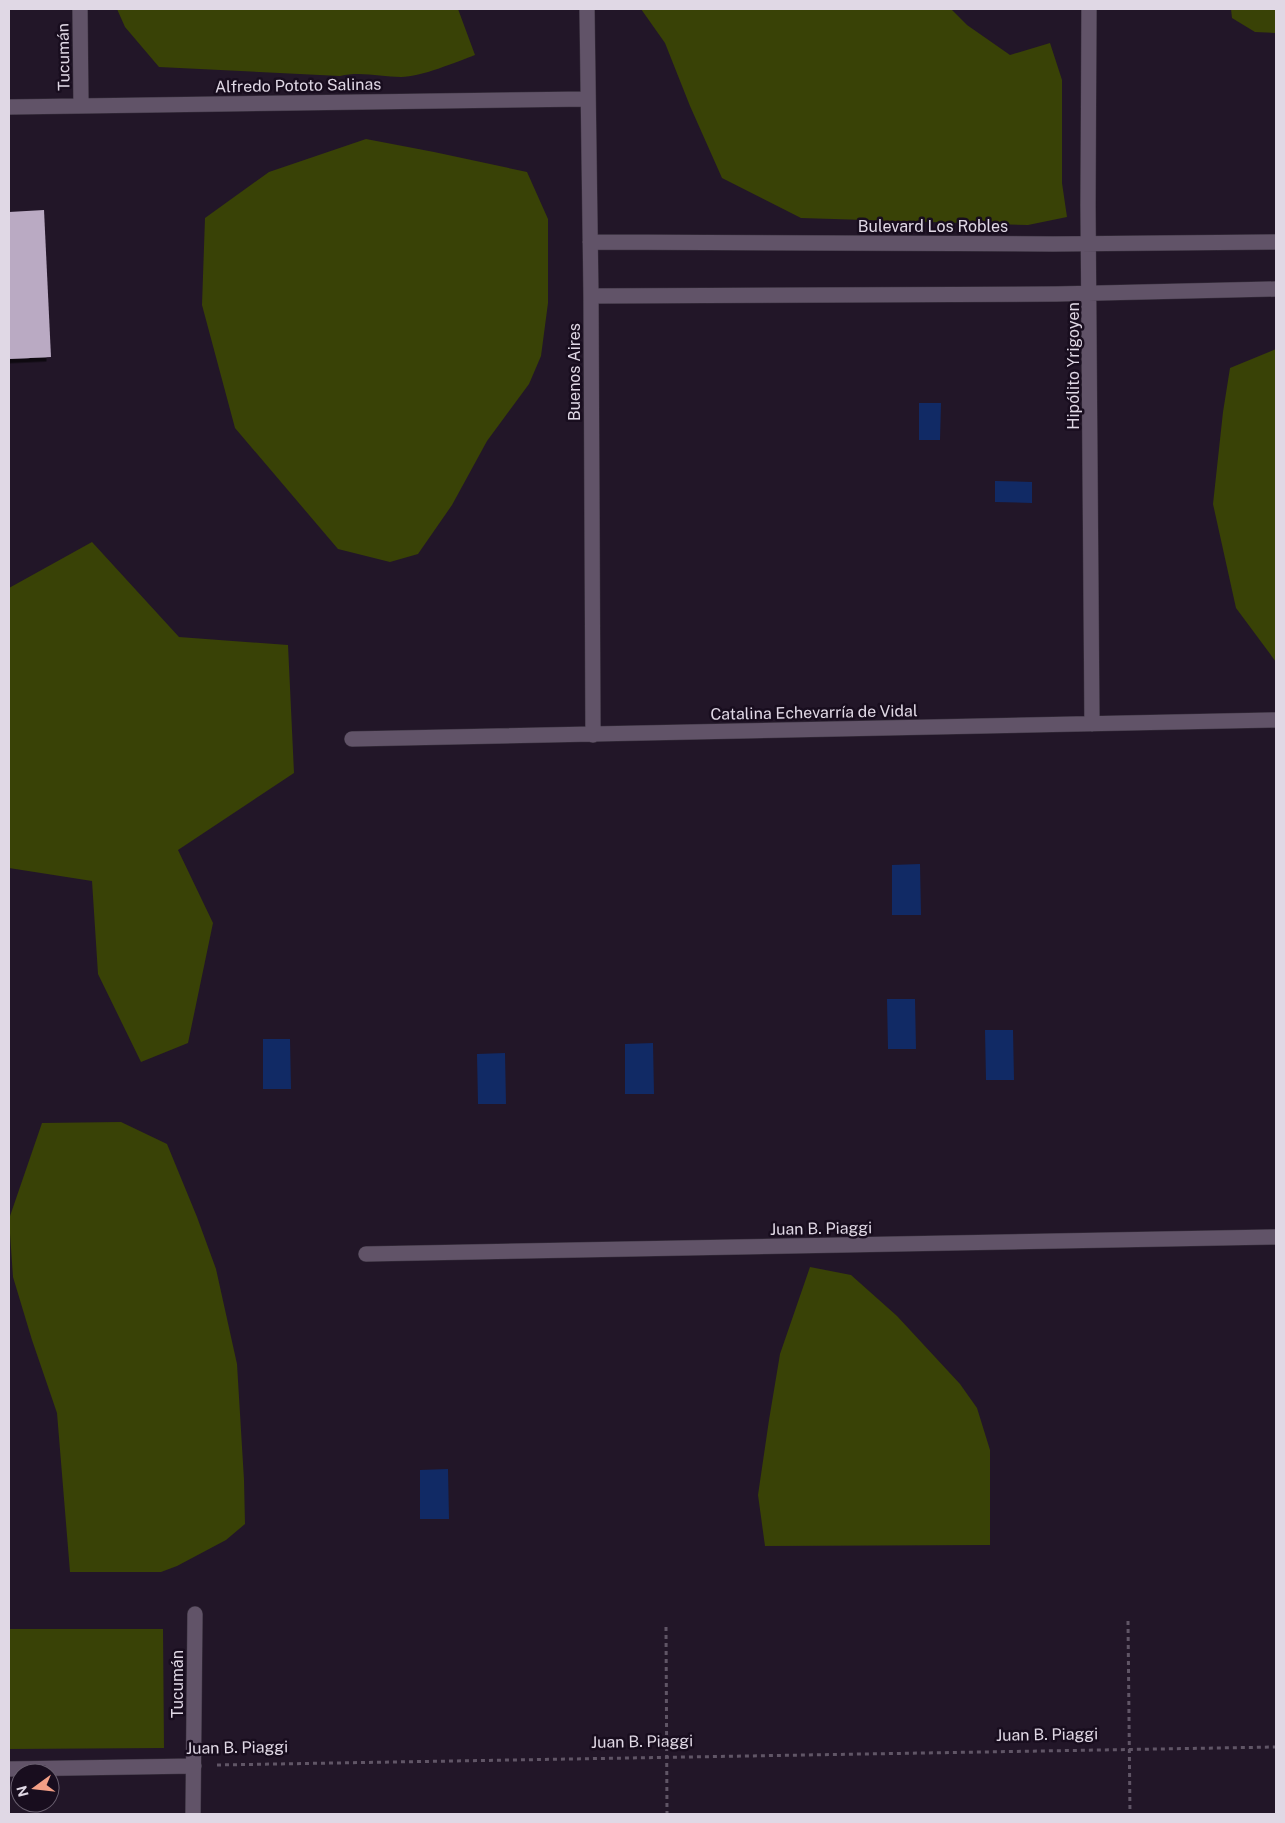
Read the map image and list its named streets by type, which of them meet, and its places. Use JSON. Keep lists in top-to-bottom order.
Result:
{
  "streets": {
    "street": [
      "Tucumán",
      "Alfredo Pototo Salinas",
      "Bulevard Los Robles",
      "Hipólito Yrigoyen",
      "Buenos Aires",
      "Catalina Echevarría de Vidal",
      "Juan B. Piaggi"
    ]
  },
  "crossings": [
    ["Tucumán", "Alfredo Pototo Salinas"],
    ["Tucumán", "Juan B. Piaggi"],
    ["Alfredo Pototo Salinas", "Buenos Aires"],
    ["Bulevard Los Robles", "Hipólito Yrigoyen"],
    ["Bulevard Los Robles", "Buenos Aires"],
    ["Hipólito Yrigoyen", "Catalina Echevarría de Vidal"],
    ["Buenos Aires", "Catalina Echevarría de Vidal"]
  ],
  "north": "left"
}
